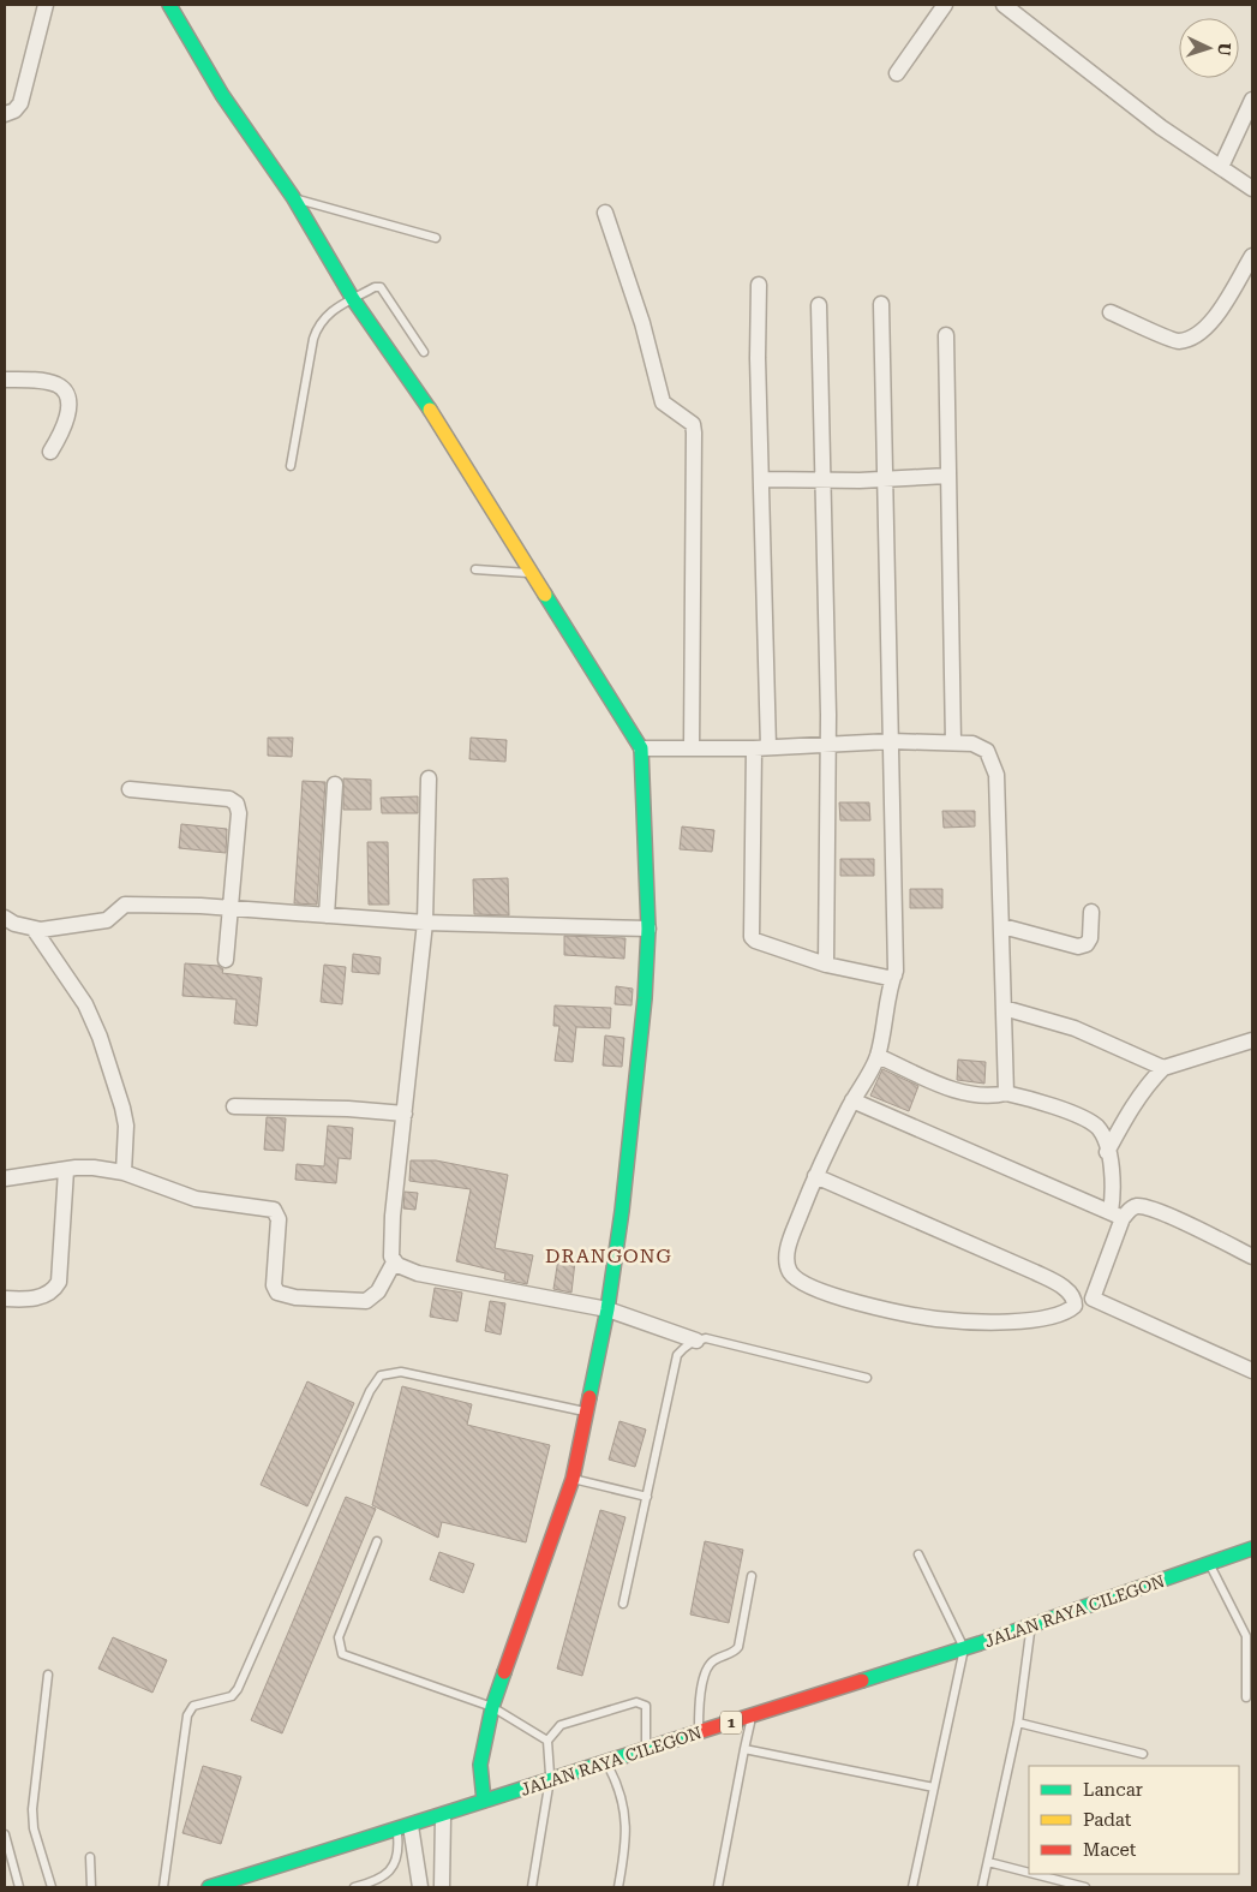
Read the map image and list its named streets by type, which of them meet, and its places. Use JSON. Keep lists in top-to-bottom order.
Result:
{
  "streets": {
    "main road": ["JALAN RAYA CILEGON", "1"]
  },
  "districts": ["DRANGONG"],
  "legend": ["Lancar", "Padat", "Macet"],
  "north": "right"
}
